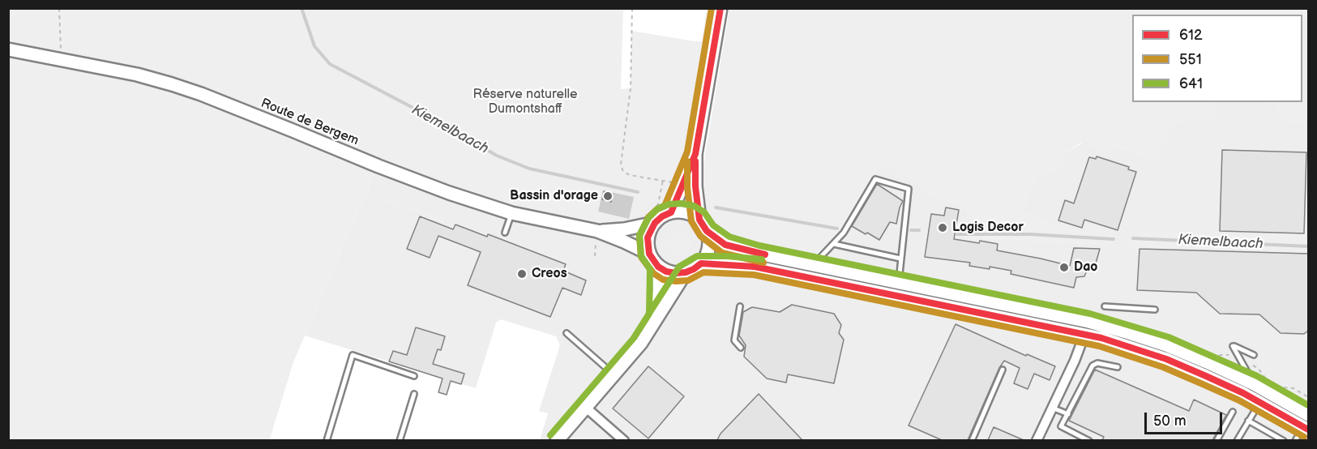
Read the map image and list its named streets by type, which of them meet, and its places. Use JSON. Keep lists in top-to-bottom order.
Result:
{
  "streets": {
    "main road": ["Route de Bergem"]
  },
  "water": ["Kiemelbaach"],
  "parks": ["Réserve naturelle Dumontshaff"],
  "places": [
    "Bassin d'orage",
    "Logis Decor",
    "Dao",
    "Creos"
  ],
  "lines": ["transit line 612", "transit line 551", "transit line 641"],
  "legend": ["612", "551", "641"],
  "scale_bar": "50 m"
}
